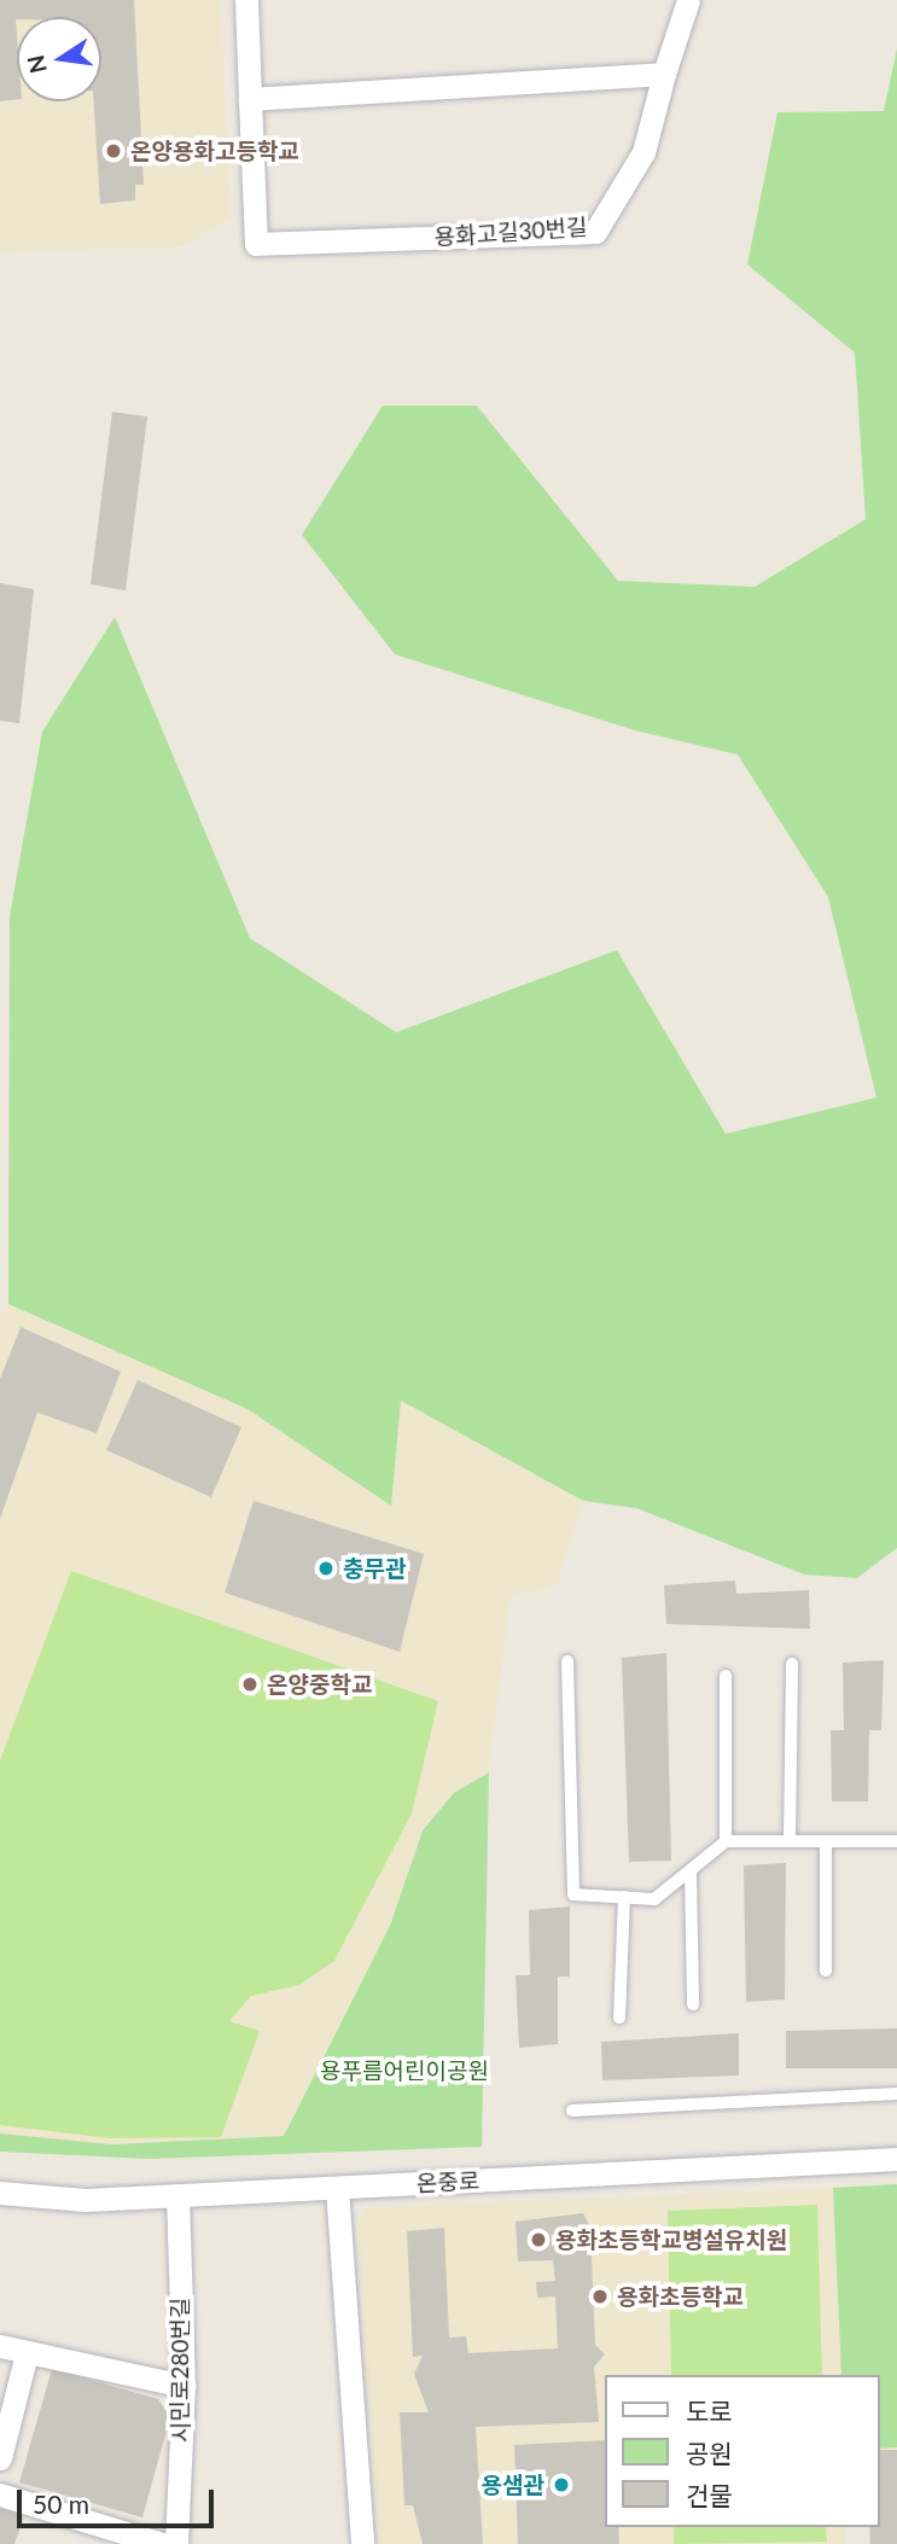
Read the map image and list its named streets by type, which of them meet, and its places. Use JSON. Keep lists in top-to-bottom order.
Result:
{
  "streets": {
    "street": ["용화고길30번길", "온중로", "시민로280번길"]
  },
  "crossings": [
    ["온중로", "시민로280번길"]
  ],
  "parks": ["용푸름어린이공원"],
  "places": [
    "온양용화고등학교",
    "충무관",
    "온양중학교",
    "용화초등학교병설유치원",
    "용화초등학교",
    "용샘관"
  ],
  "legend": ["도로", "공원", "건물"],
  "scale_bar": "50 m",
  "north": "left"
}
